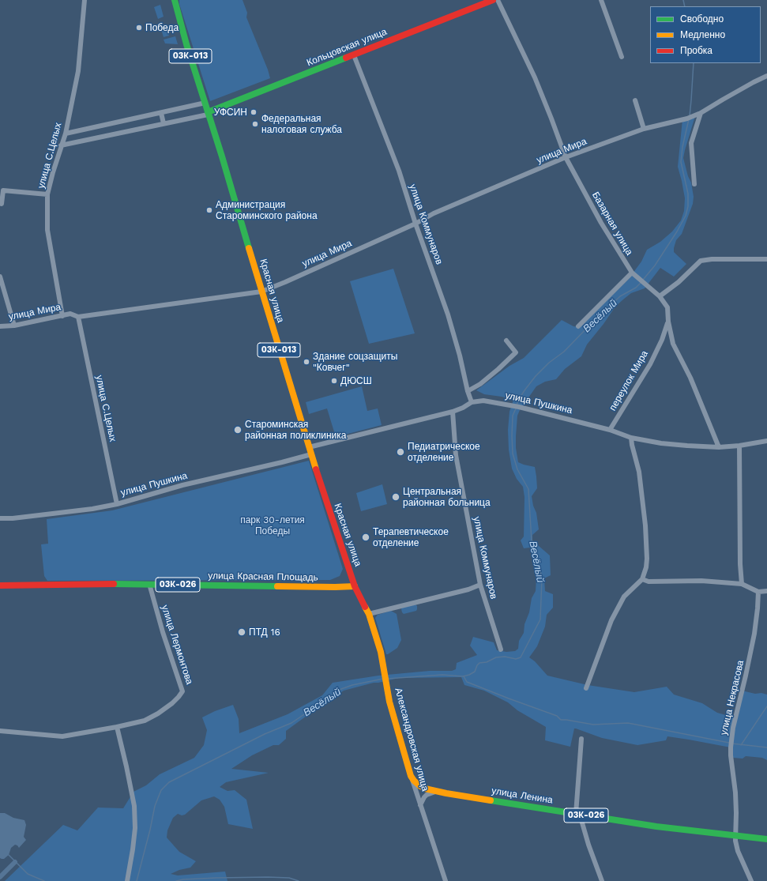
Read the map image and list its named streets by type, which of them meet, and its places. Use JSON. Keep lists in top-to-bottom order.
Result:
{
  "streets": {
    "main road": [
      "Кольцовская улица",
      "03К-013",
      "Красная улица",
      "улица Красная Площадь",
      "03К-026",
      "Александровская улица",
      "улица Ленина"
    ],
    "street": [
      "улица Мира",
      "улица С.Целых",
      "Базарная улица",
      "улица Коммунаров",
      "переулок Мира",
      "улица Пушкина",
      "улица Лермонтова",
      "улица Некрасова"
    ]
  },
  "crossings": [
    ["Кольцовская улица", "улица С.Целых"],
    ["Кольцовская улица", "улица Коммунаров"],
    ["Кольцовская улица", "Красная улица"],
    ["улица Мира", "улица С.Целых"],
    ["улица Мира", "Базарная улица"],
    ["улица Мира", "улица Коммунаров"],
    ["улица Мира", "Красная улица"],
    ["улица С.Целых", "улица Пушкина"],
    ["Базарная улица", "переулок Мира"],
    ["Базарная улица", "улица Пушкина"],
    ["улица Коммунаров", "улица Пушкина"],
    ["Красная улица", "улица Пушкина"],
    ["Красная улица", "улица Красная Площадь"],
    ["Красная улица", "Александровская улица"],
    ["переулок Мира", "улица Пушкина"],
    ["улица Красная Площадь", "улица Лермонтова"],
    ["улица Красная Площадь", "Александровская улица"],
    ["улица Некрасова", "улица Ленина"],
    ["Александровская улица", "улица Ленина"]
  ],
  "water": ["Весёлый"],
  "parks": ["парк 30-летия Победы"],
  "places": [
    "Победа",
    "УФСИН",
    "Федеральная налоговая служба",
    "Администрация Староминского района",
    "Здание соцзащиты \"Ковчег\"",
    "ДЮСШ",
    "Староминская районная поликлиника",
    "Педиатрическое отделение",
    "Центральная районная больница",
    "Терапевтическое отделение",
    "ПТД 16"
  ],
  "legend": ["Свободно", "Медленно", "Пробка"]
}
